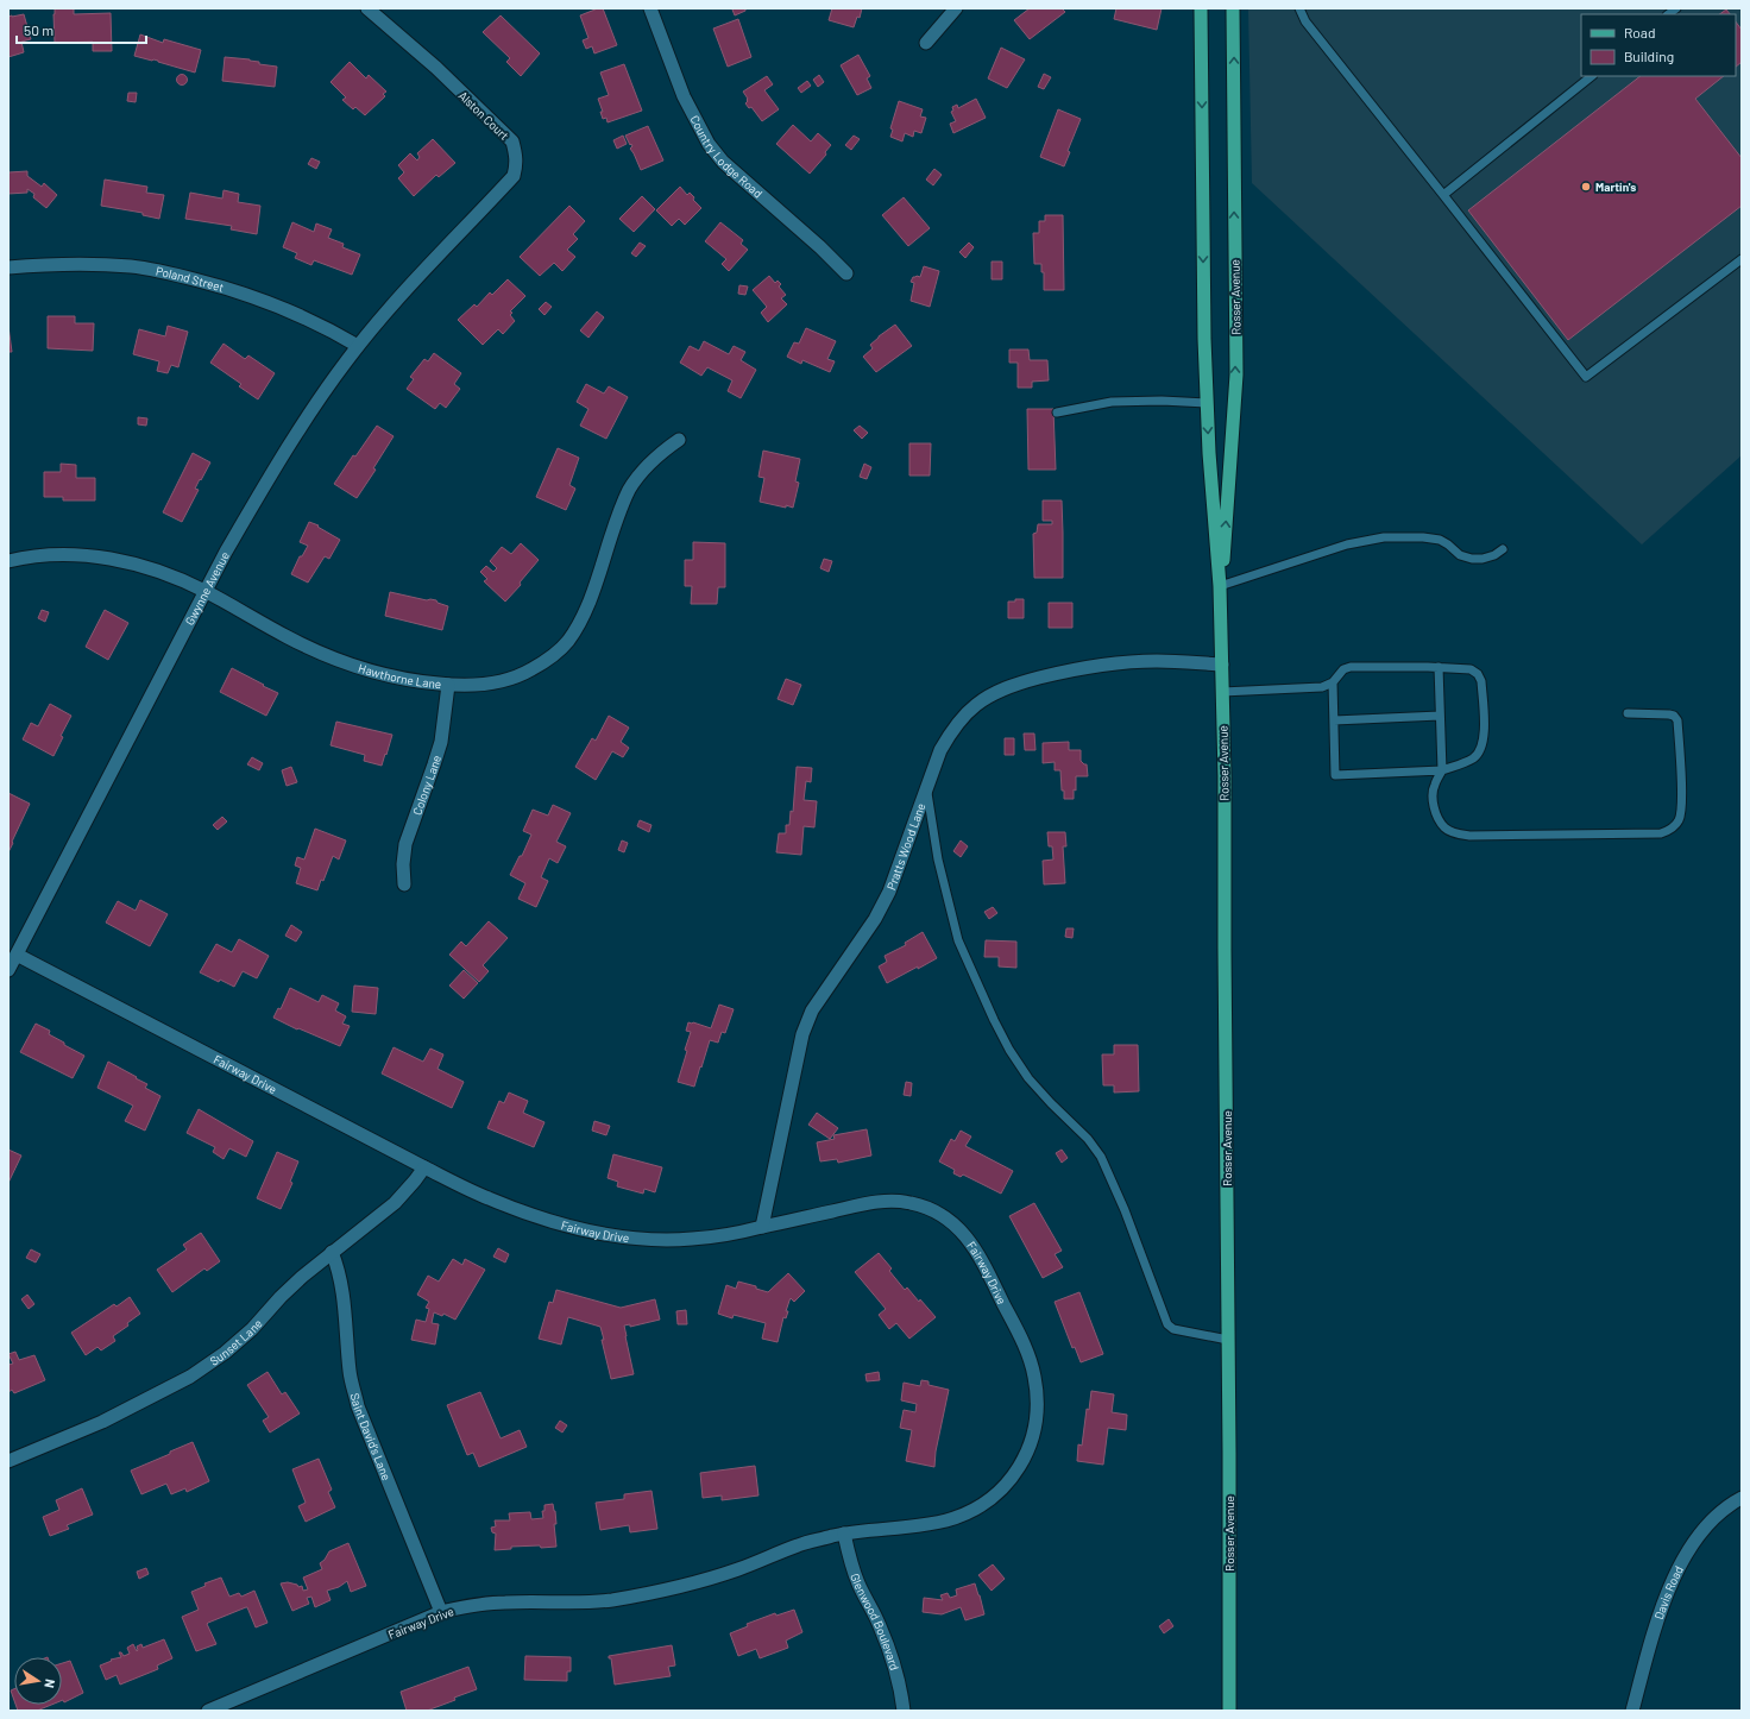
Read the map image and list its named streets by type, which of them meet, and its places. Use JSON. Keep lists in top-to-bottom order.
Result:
{
  "streets": {
    "main road": ["Rosser Avenue"],
    "street": [
      "Alston Court",
      "Country Lodge Road",
      "Poland Street",
      "Gwynne Avenue",
      "Hawthorne Lane",
      "Colony Lane",
      "Pratts Wood Lane",
      "Fairway Drive",
      "Sunset Lane",
      "Saint David's Lane",
      "Davis Road",
      "Glenwood Boulevard"
    ]
  },
  "crossings": [
    ["Alston Court", "Gwynne Avenue"],
    ["Poland Street", "Gwynne Avenue"],
    ["Rosser Avenue", "Pratts Wood Lane"],
    ["Gwynne Avenue", "Hawthorne Lane"],
    ["Gwynne Avenue", "Fairway Drive"],
    ["Hawthorne Lane", "Colony Lane"],
    ["Pratts Wood Lane", "Fairway Drive"],
    ["Fairway Drive", "Sunset Lane"],
    ["Fairway Drive", "Saint David's Lane"],
    ["Fairway Drive", "Glenwood Boulevard"],
    ["Sunset Lane", "Saint David's Lane"]
  ],
  "places": ["Martin's"],
  "legend": ["Road", "Building"],
  "scale_bar": "50 m",
  "north": "right"
}
